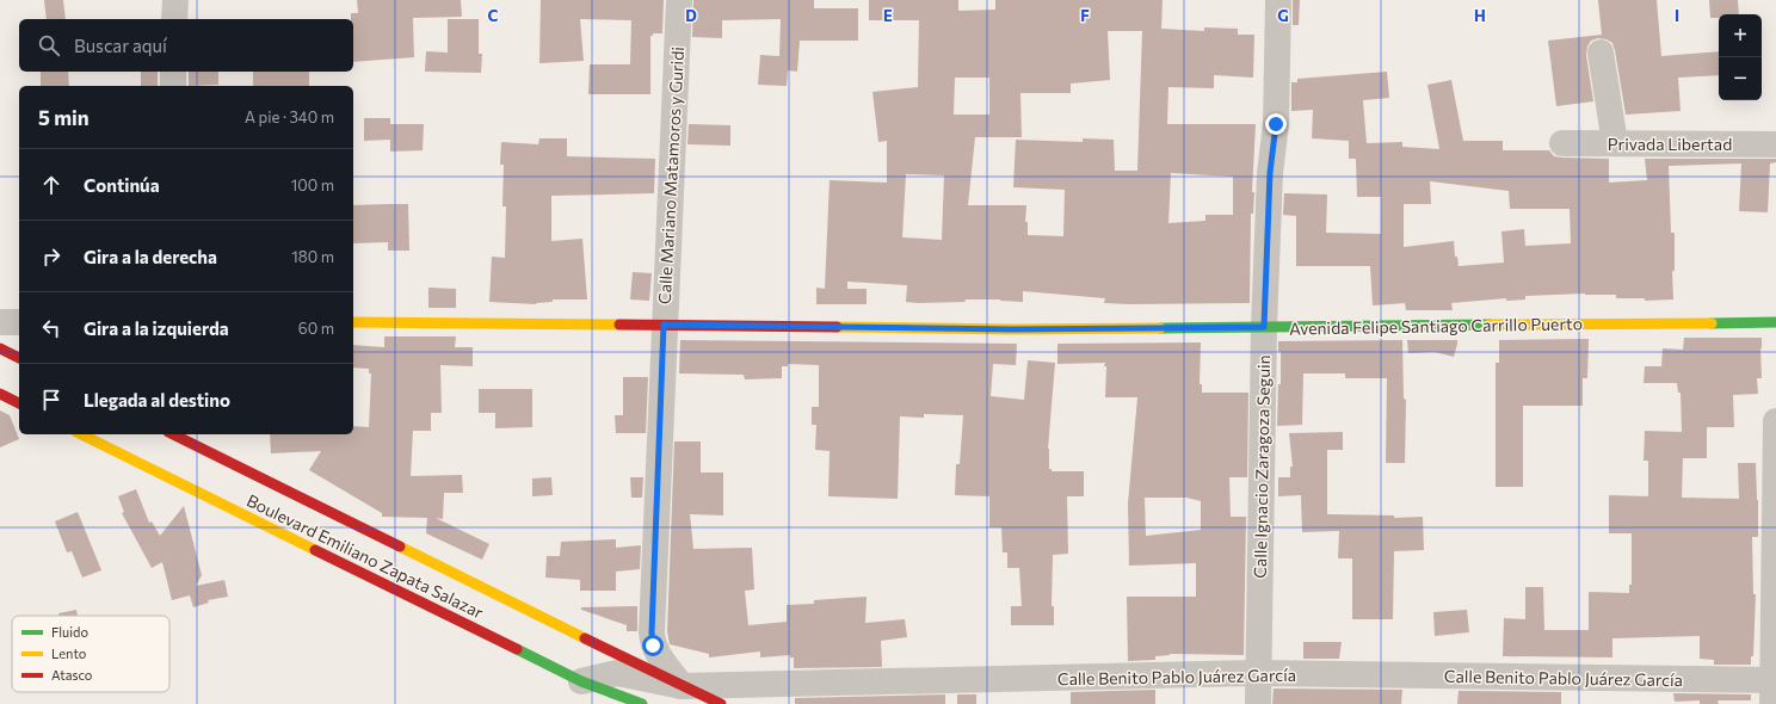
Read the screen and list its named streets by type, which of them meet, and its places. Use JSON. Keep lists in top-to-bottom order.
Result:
{
  "streets": {
    "street": [
      "Privada Libertad",
      "Calle Mariano Matamoros y Guridi",
      "Avenida Felipe Santiago Carrillo Puerto",
      "Calle Ignacio Zaragoza Seguin",
      "Boulevard Emiliano Zapata Salazar",
      "Calle Benito Pablo Juárez García"
    ]
  },
  "crossings": [
    ["Calle Mariano Matamoros y Guridi", "Avenida Felipe Santiago Carrillo Puerto"],
    ["Calle Mariano Matamoros y Guridi", "Boulevard Emiliano Zapata Salazar"],
    ["Calle Mariano Matamoros y Guridi", "Calle Benito Pablo Juárez García"],
    ["Avenida Felipe Santiago Carrillo Puerto", "Calle Ignacio Zaragoza Seguin"],
    ["Calle Ignacio Zaragoza Seguin", "Calle Benito Pablo Juárez García"],
    ["Boulevard Emiliano Zapata Salazar", "Calle Benito Pablo Juárez García"]
  ],
  "legend": ["Fluido", "Lento", "Atasco"],
  "page": {
    "map_buttons": ["+", "−"],
    "search": "Buscar aquí",
    "heading": ["5 min", "A pie · 340 m"],
    "list": [
      ["Continúa", "100 m"],
      ["Gira a la derecha", "180 m"],
      ["Gira a la izquierda", "60 m"],
      "Llegada al destino"
    ]
  },
  "grid": {
    "columns": [
      "C",
      "D",
      "E",
      "F",
      "G",
      "H",
      "I"
    ]
  }
}
